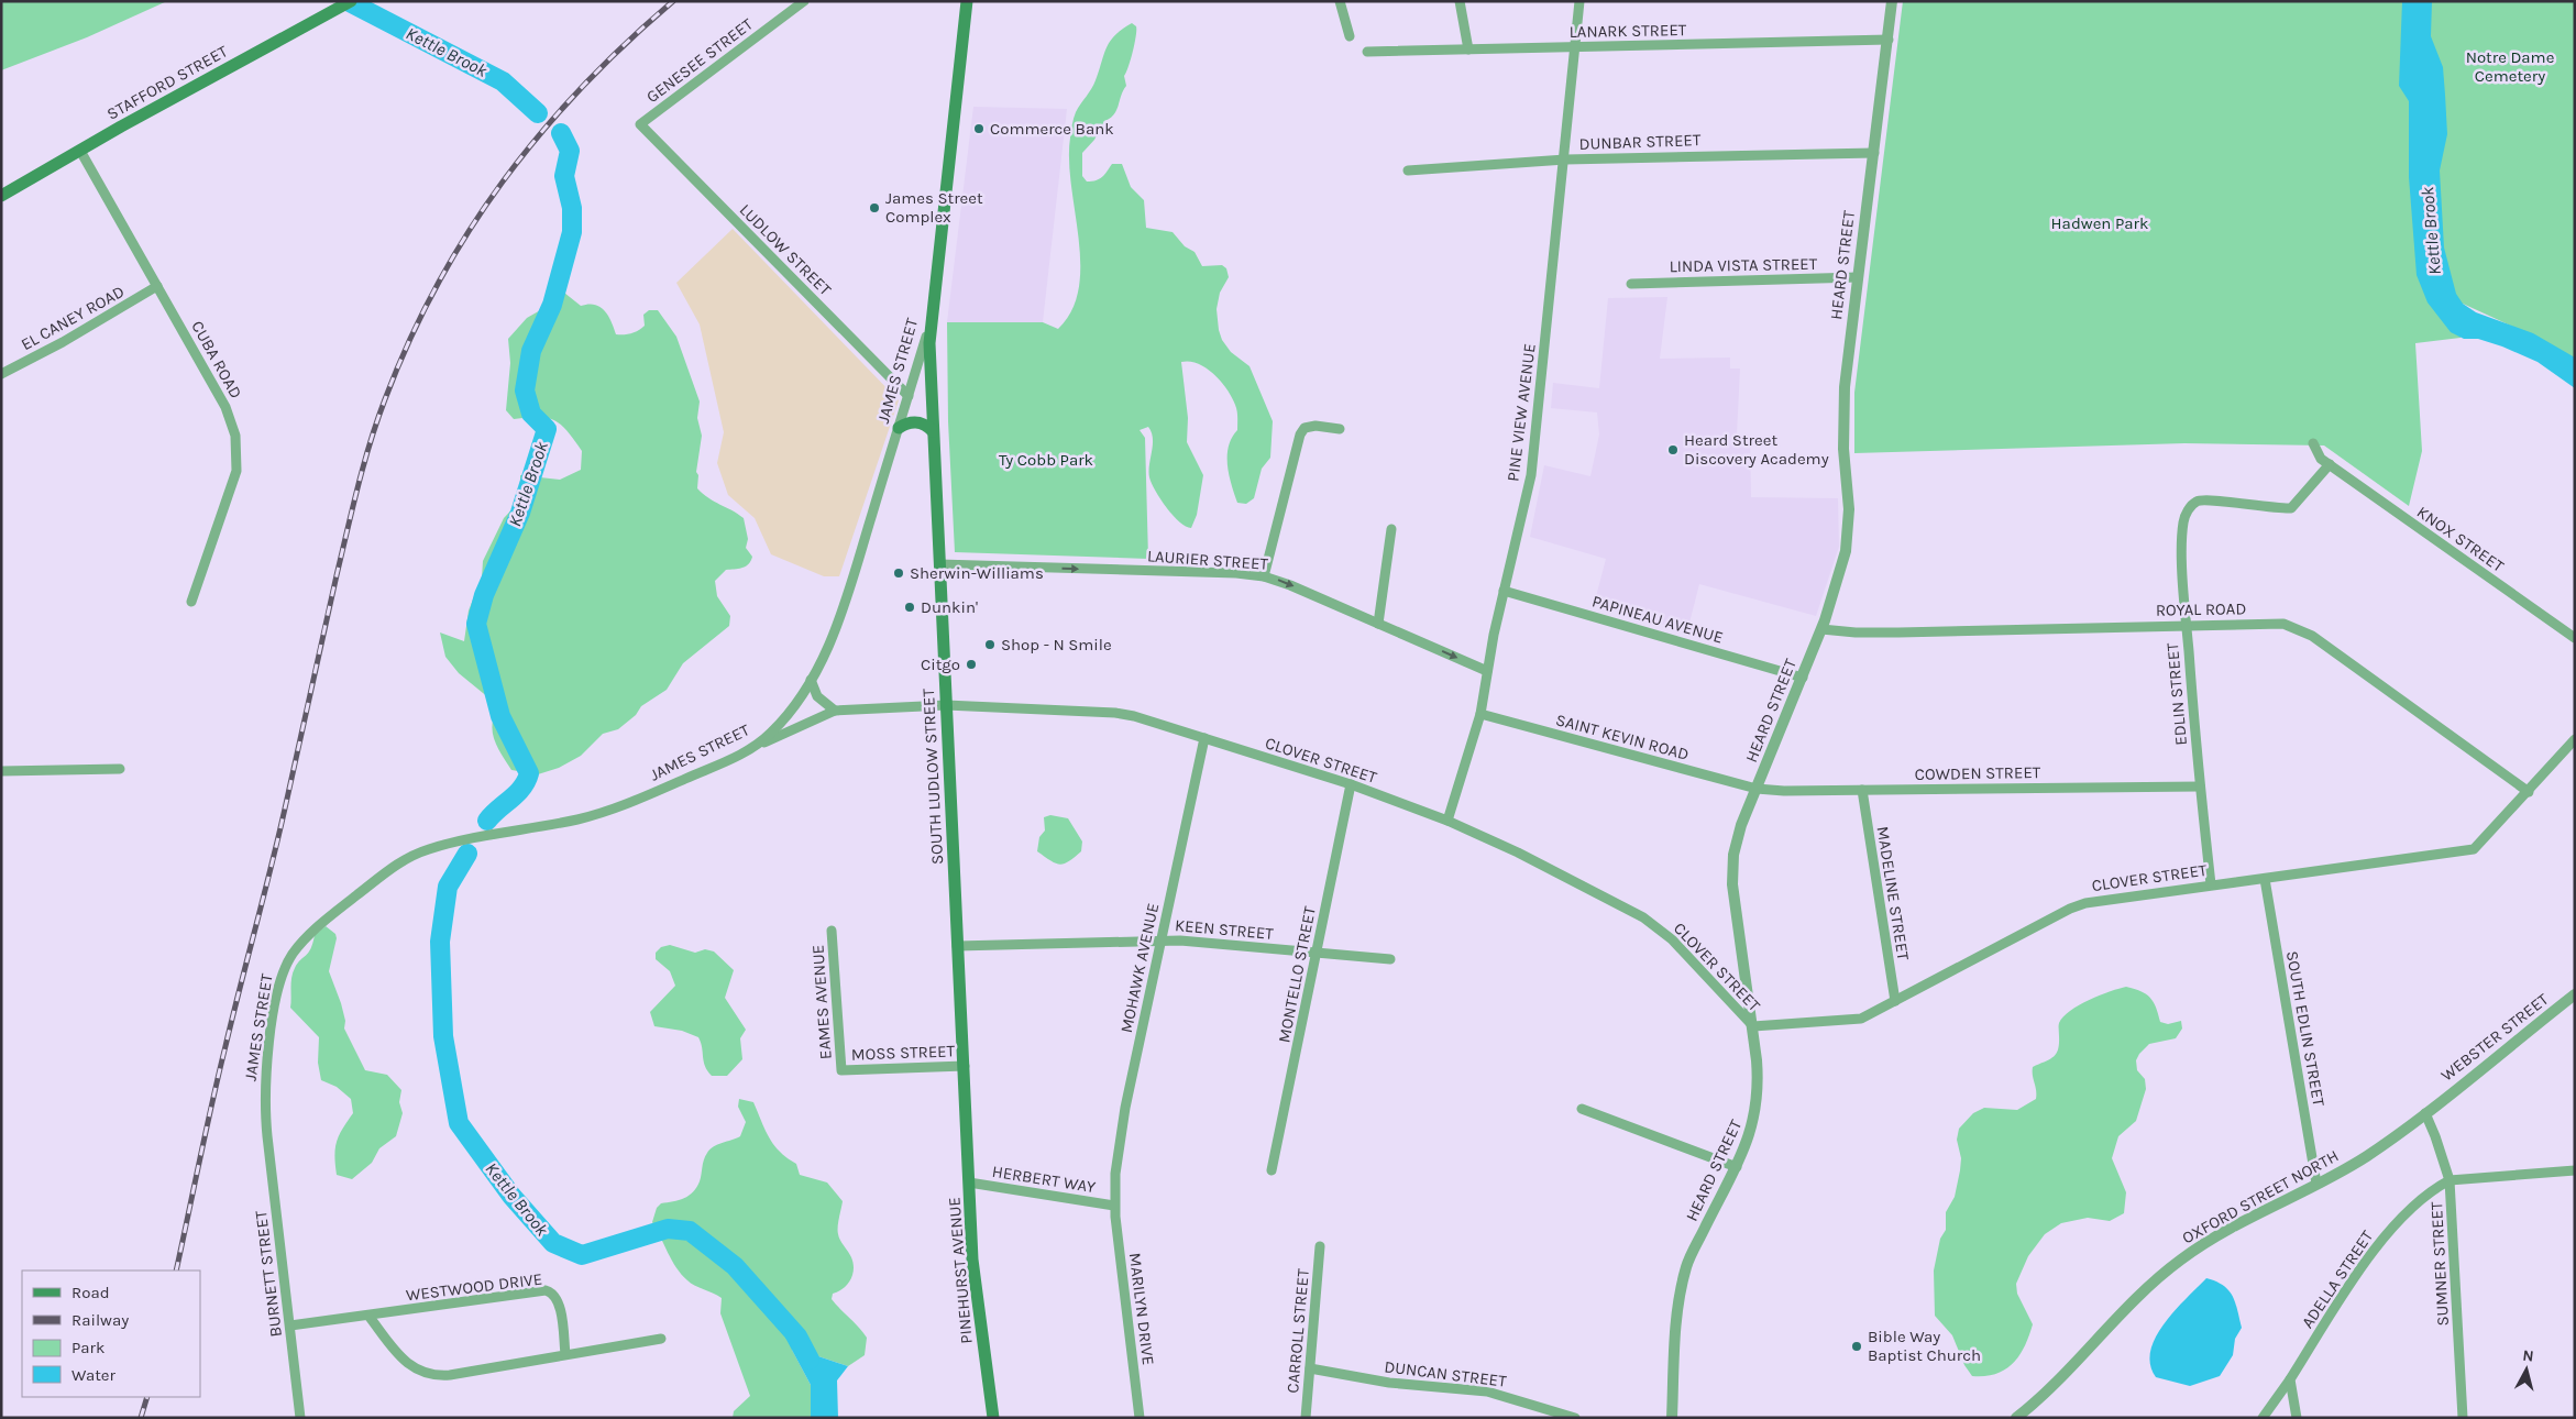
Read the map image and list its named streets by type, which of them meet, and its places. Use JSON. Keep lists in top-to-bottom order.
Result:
{
  "streets": {
    "main road": [
      "STAFFORD STREET",
      "JAMES STREET",
      "SOUTH LUDLOW STREET",
      "PINEHURST AVENUE"
    ],
    "street": [
      "LANARK STREET",
      "GENESEE STREET",
      "DUNBAR STREET",
      "LUDLOW STREET",
      "LINDA VISTA STREET",
      "HEARD STREET",
      "EL CANEY ROAD",
      "CUBA ROAD",
      "PINE VIEW AVENUE",
      "KNOX STREET",
      "LAURIER STREET",
      "ROYAL ROAD",
      "PAPINEAU AVENUE",
      "EDLIN STREET",
      "SAINT KEVIN ROAD",
      "CLOVER STREET",
      "COWDEN STREET",
      "MADELINE STREET",
      "KEEN STREET",
      "MOHAWK AVENUE",
      "MONTELLO STREET",
      "EAMES AVENUE",
      "SOUTH EDLIN STREET",
      "WEBSTER STREET",
      "MOSS STREET",
      "HERBERT WAY",
      "OXFORD STREET NORTH",
      "SUMNER STREET",
      "BURNETT STREET",
      "ADELLA STREET",
      "WESTWOOD DRIVE",
      "MARILYN DRIVE",
      "CARROLL STREET",
      "DUNCAN STREET"
    ]
  },
  "crossings": [
    ["LANARK STREET", "HEARD STREET"],
    ["LANARK STREET", "PINE VIEW AVENUE"],
    ["GENESEE STREET", "LUDLOW STREET"],
    ["STAFFORD STREET", "CUBA ROAD"],
    ["DUNBAR STREET", "HEARD STREET"],
    ["DUNBAR STREET", "PINE VIEW AVENUE"],
    ["LUDLOW STREET", "JAMES STREET"],
    ["LINDA VISTA STREET", "HEARD STREET"],
    ["HEARD STREET", "ROYAL ROAD"],
    ["HEARD STREET", "PAPINEAU AVENUE"],
    ["HEARD STREET", "SAINT KEVIN ROAD"],
    ["HEARD STREET", "CLOVER STREET"],
    ["HEARD STREET", "COWDEN STREET"],
    ["EL CANEY ROAD", "CUBA ROAD"],
    ["JAMES STREET", "CLOVER STREET"],
    ["JAMES STREET", "SOUTH LUDLOW STREET"],
    ["JAMES STREET", "BURNETT STREET"],
    ["PINE VIEW AVENUE", "LAURIER STREET"],
    ["PINE VIEW AVENUE", "PAPINEAU AVENUE"],
    ["PINE VIEW AVENUE", "SAINT KEVIN ROAD"],
    ["PINE VIEW AVENUE", "CLOVER STREET"],
    ["KNOX STREET", "EDLIN STREET"],
    ["LAURIER STREET", "SOUTH LUDLOW STREET"],
    ["ROYAL ROAD", "EDLIN STREET"],
    ["ROYAL ROAD", "CLOVER STREET"],
    ["EDLIN STREET", "CLOVER STREET"],
    ["EDLIN STREET", "COWDEN STREET"],
    ["SAINT KEVIN ROAD", "COWDEN STREET"],
    ["CLOVER STREET", "SOUTH LUDLOW STREET"],
    ["CLOVER STREET", "MADELINE STREET"],
    ["CLOVER STREET", "MOHAWK AVENUE"],
    ["CLOVER STREET", "MONTELLO STREET"],
    ["CLOVER STREET", "SOUTH EDLIN STREET"],
    ["COWDEN STREET", "MADELINE STREET"],
    ["SOUTH LUDLOW STREET", "KEEN STREET"],
    ["SOUTH LUDLOW STREET", "MOSS STREET"],
    ["SOUTH LUDLOW STREET", "PINEHURST AVENUE"],
    ["KEEN STREET", "MOHAWK AVENUE"],
    ["KEEN STREET", "MONTELLO STREET"],
    ["MOHAWK AVENUE", "HERBERT WAY"],
    ["MOHAWK AVENUE", "MARILYN DRIVE"],
    ["EAMES AVENUE", "MOSS STREET"],
    ["SOUTH EDLIN STREET", "OXFORD STREET NORTH"],
    ["WEBSTER STREET", "OXFORD STREET NORTH"],
    ["HERBERT WAY", "PINEHURST AVENUE"],
    ["HERBERT WAY", "MARILYN DRIVE"],
    ["OXFORD STREET NORTH", "SUMNER STREET"],
    ["SUMNER STREET", "ADELLA STREET"],
    ["BURNETT STREET", "WESTWOOD DRIVE"],
    ["CARROLL STREET", "DUNCAN STREET"]
  ],
  "one_way": ["LAURIER STREET"],
  "water": ["Kettle Brook"],
  "parks": ["Notre Dame Cemetery", "Hadwen Park", "Ty Cobb Park"],
  "places": [
    "Commerce Bank",
    "James Street Complex",
    "Heard Street Discovery Academy",
    "Sherwin-Williams",
    "Dunkin'",
    "Shop - N Smile",
    "Citgo",
    "Bible Way Baptist Church"
  ],
  "legend": [
    "Road",
    "Railway",
    "Park",
    "Water"
  ],
  "north": "top"
}
